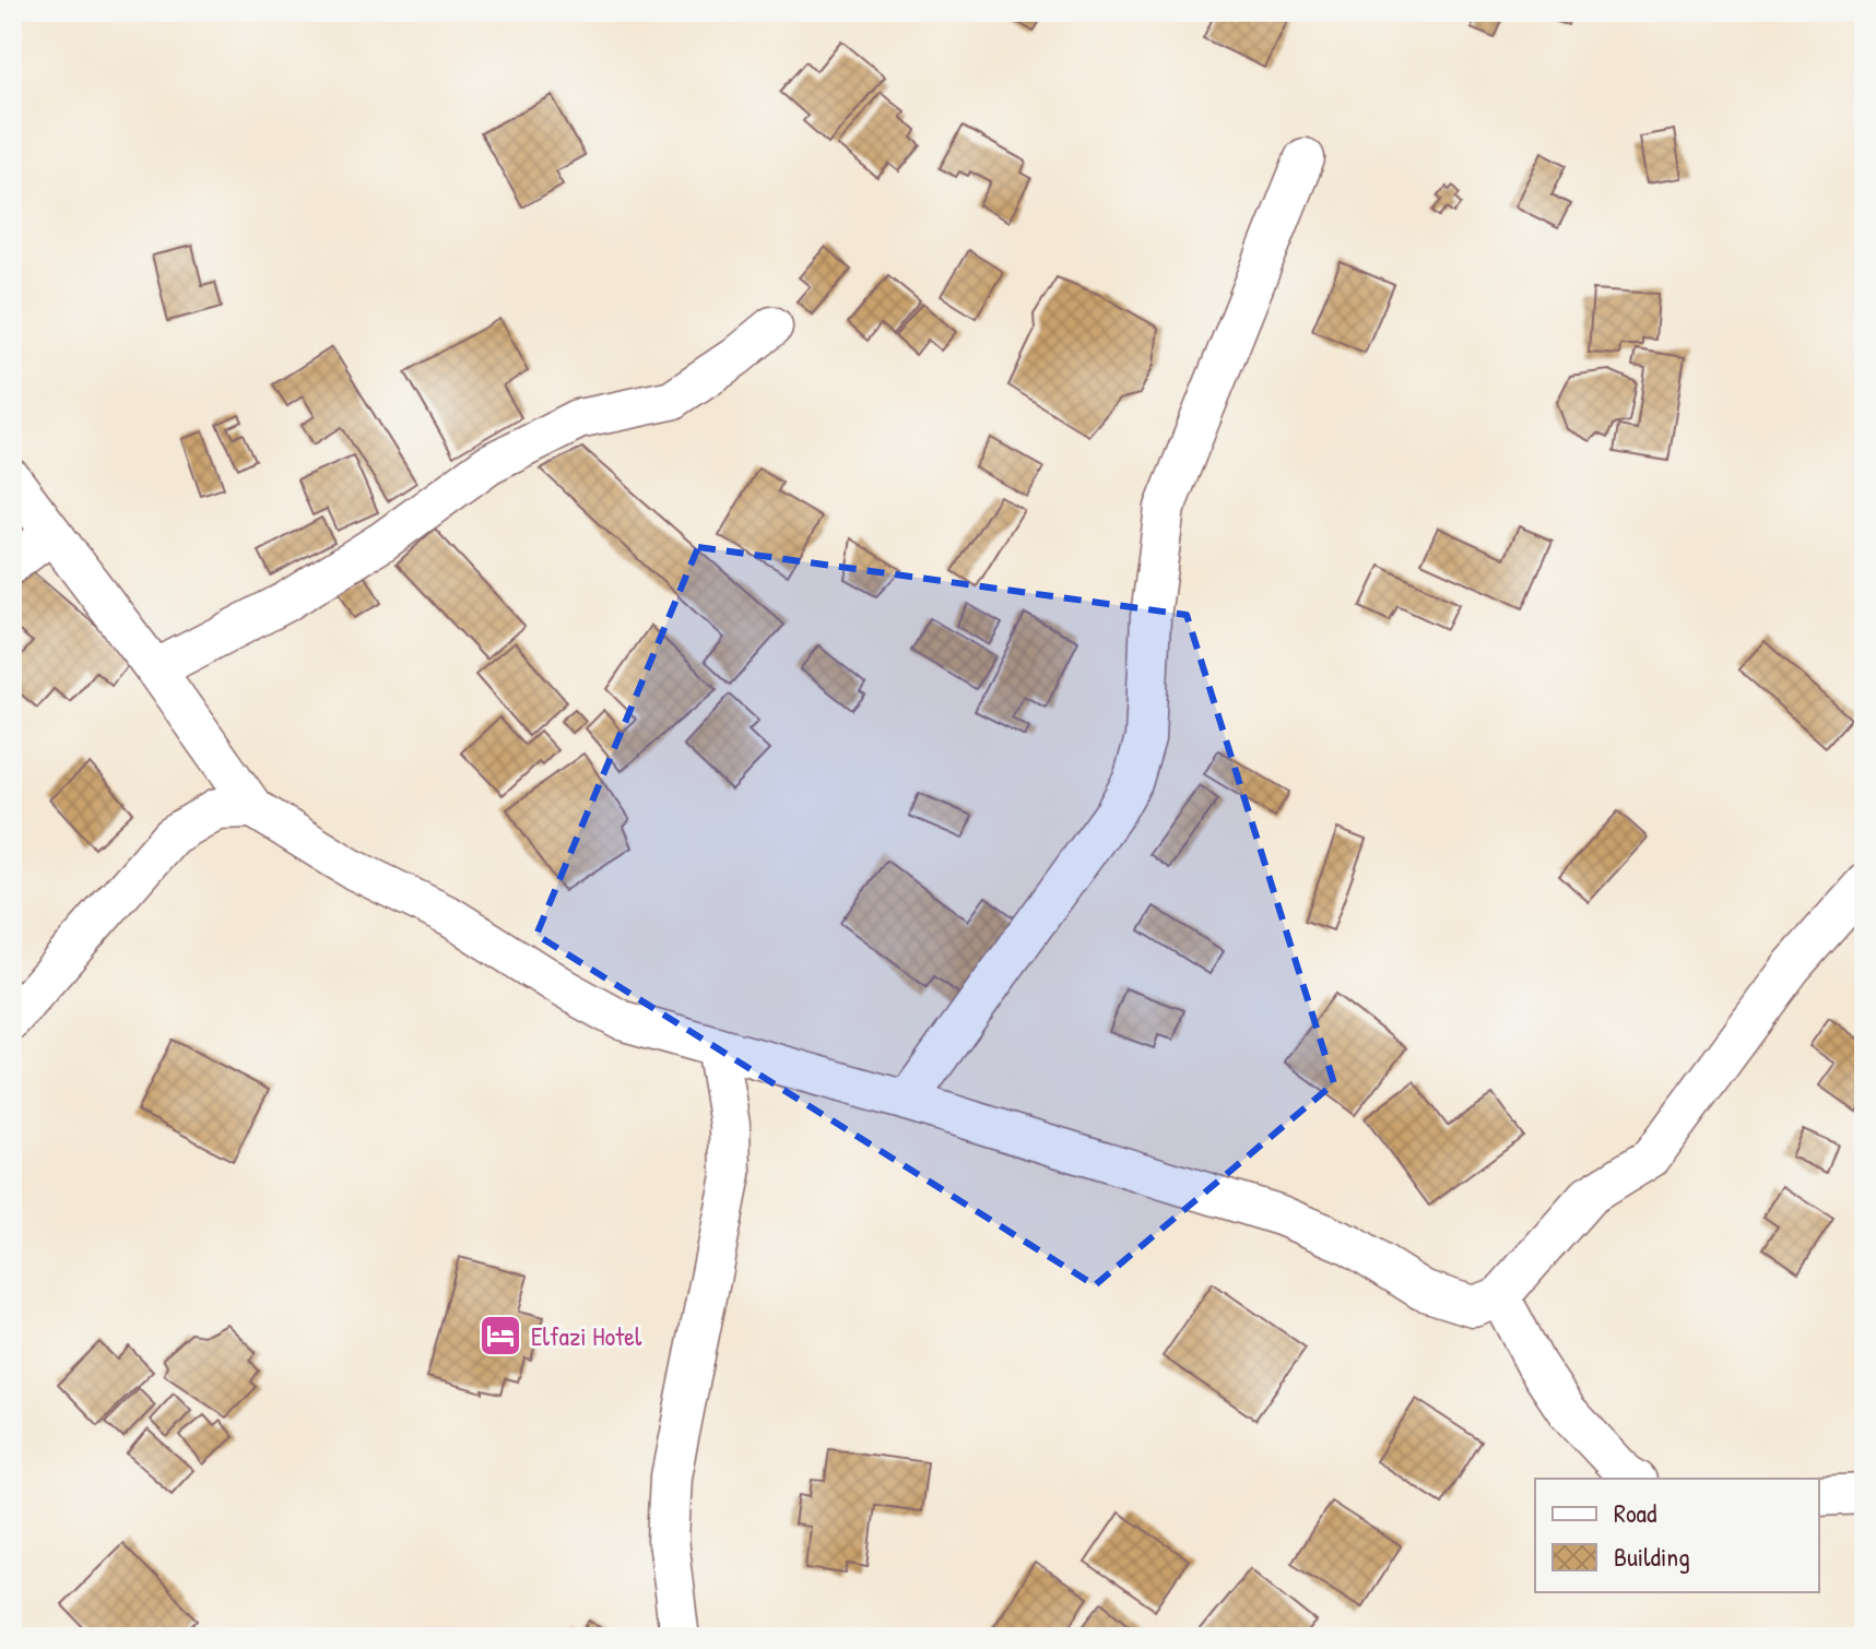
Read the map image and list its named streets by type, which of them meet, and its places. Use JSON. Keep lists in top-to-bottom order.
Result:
{
  "places": {
    "hotel": ["Elfazi Hotel"]
  },
  "legend": ["Road", "Building"]
}
